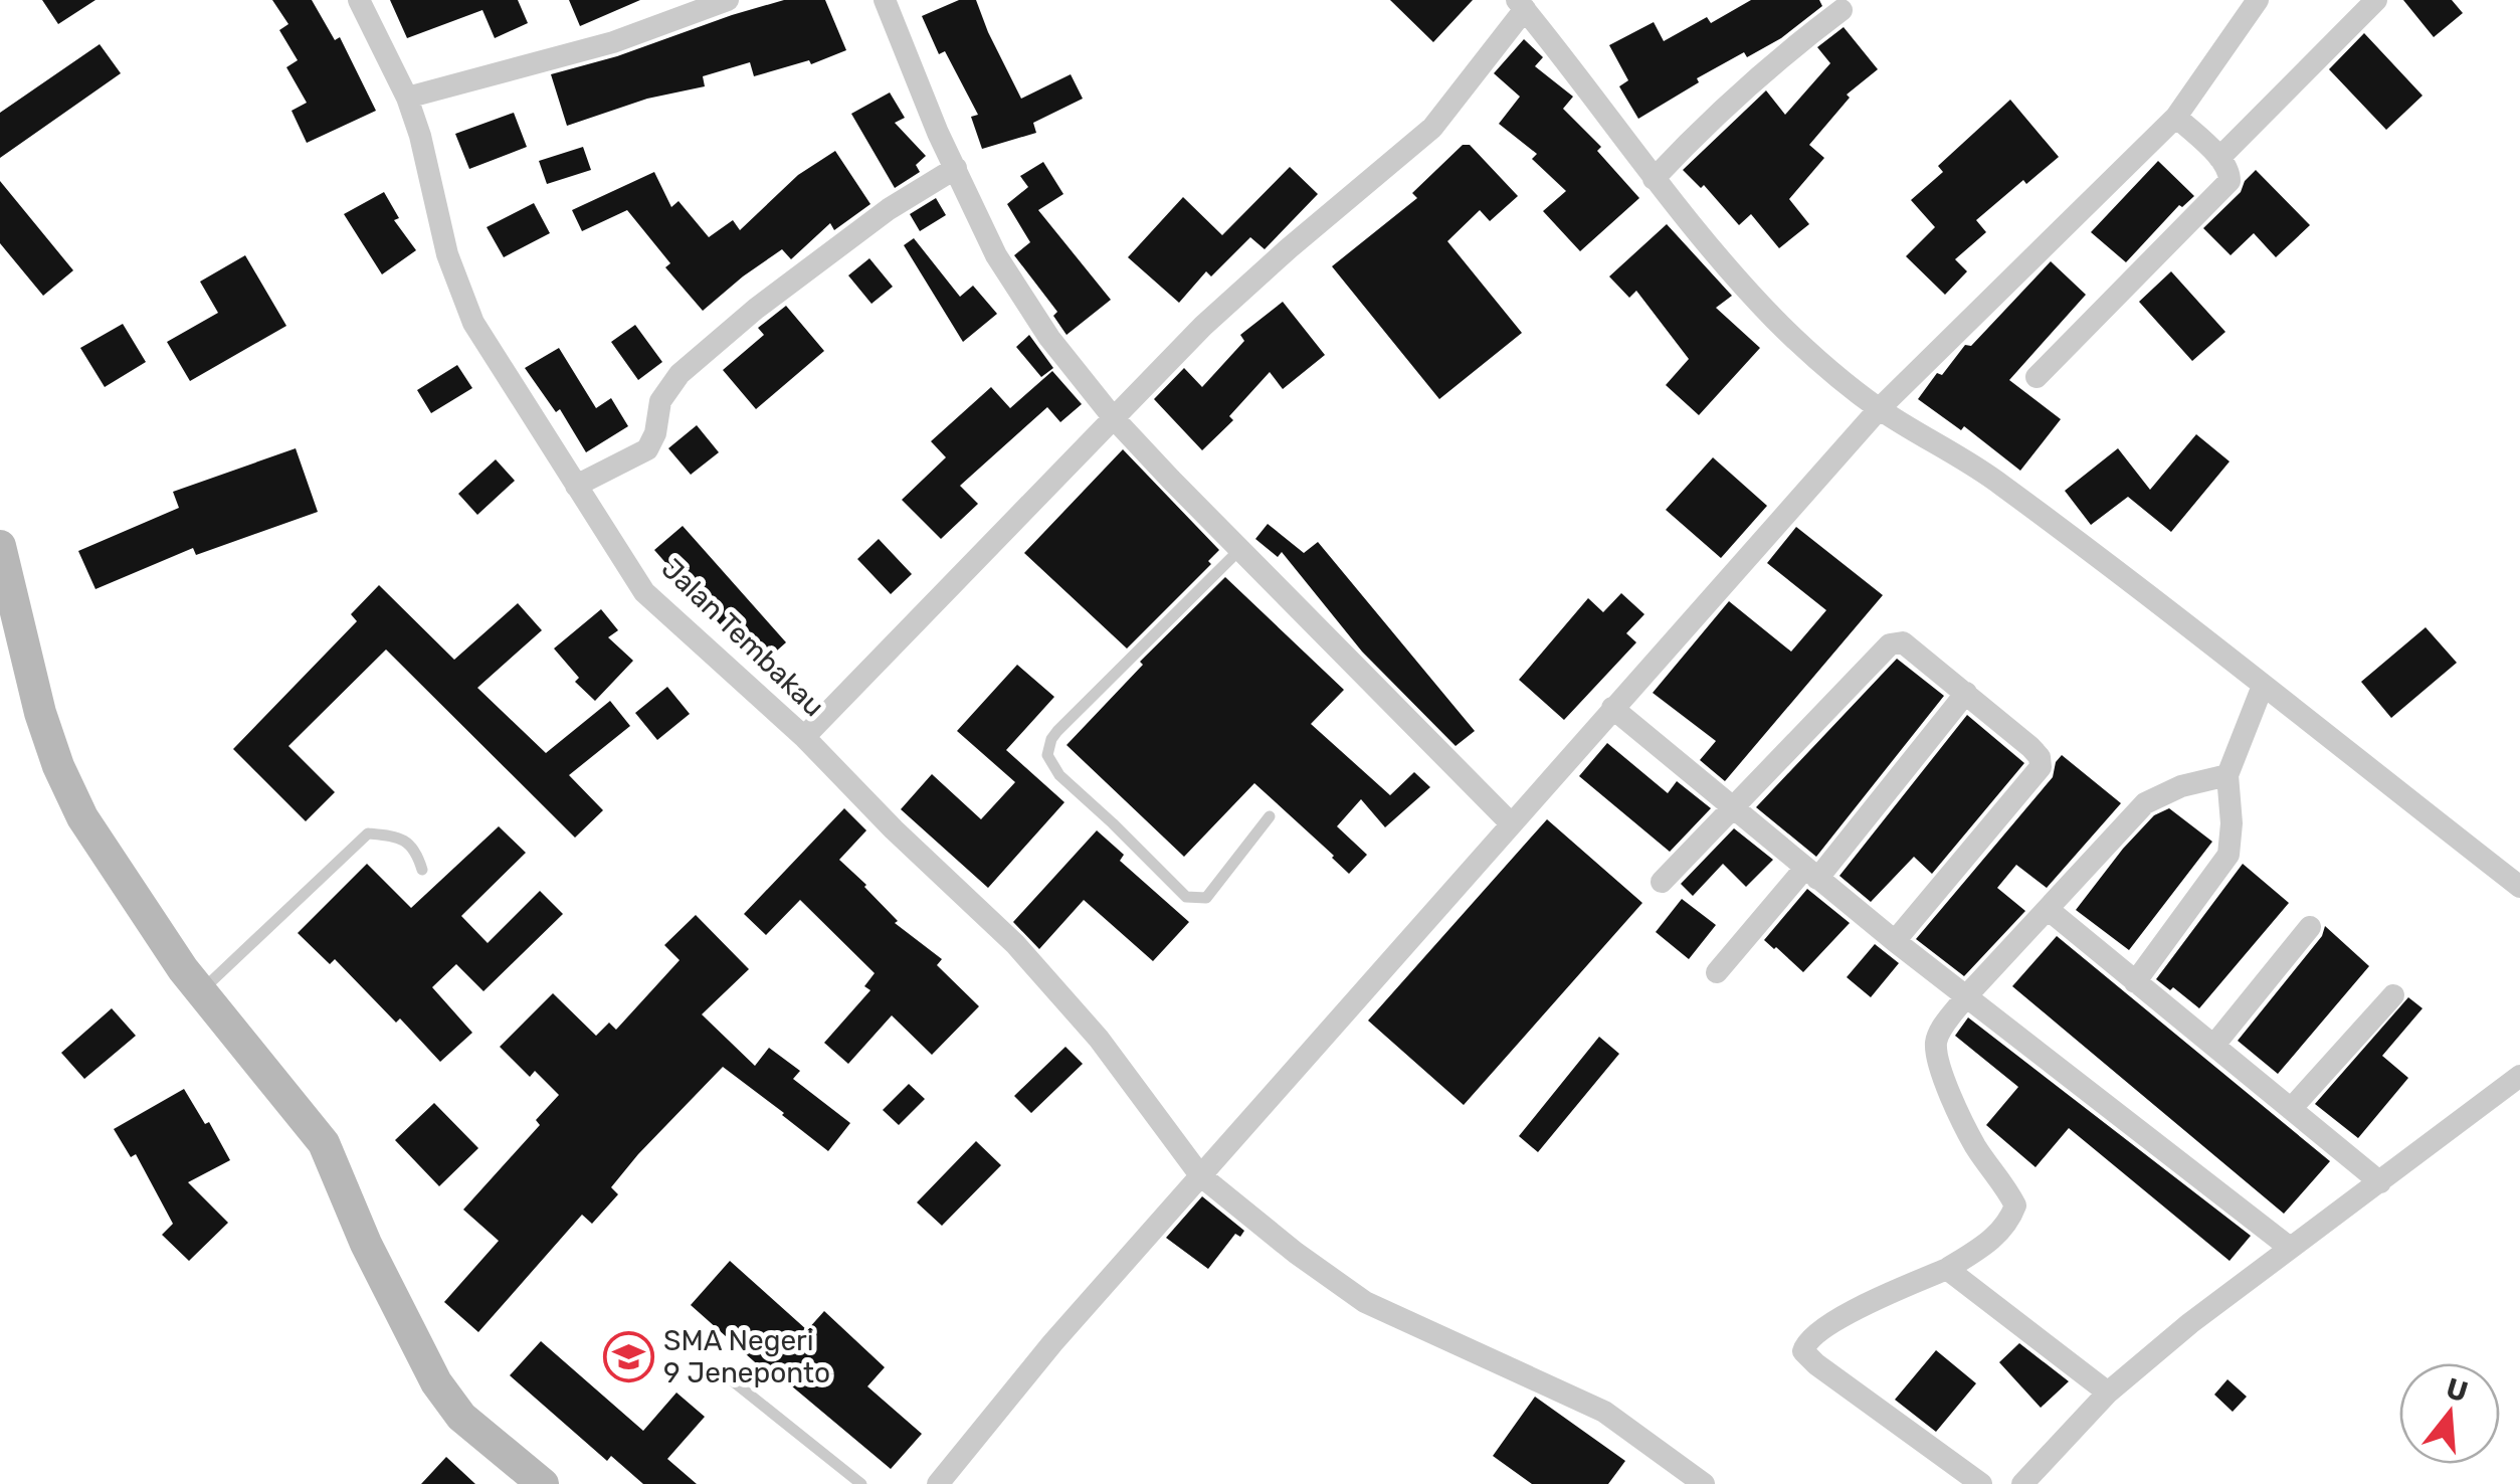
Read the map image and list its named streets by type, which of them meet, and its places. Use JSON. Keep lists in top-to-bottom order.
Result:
{
  "streets": {
    "street": ["Jalan Tembakau"]
  },
  "places": {
    "school or university": ["SMA Negeri 9 Jeneponto"]
  },
  "north": "top"
}
